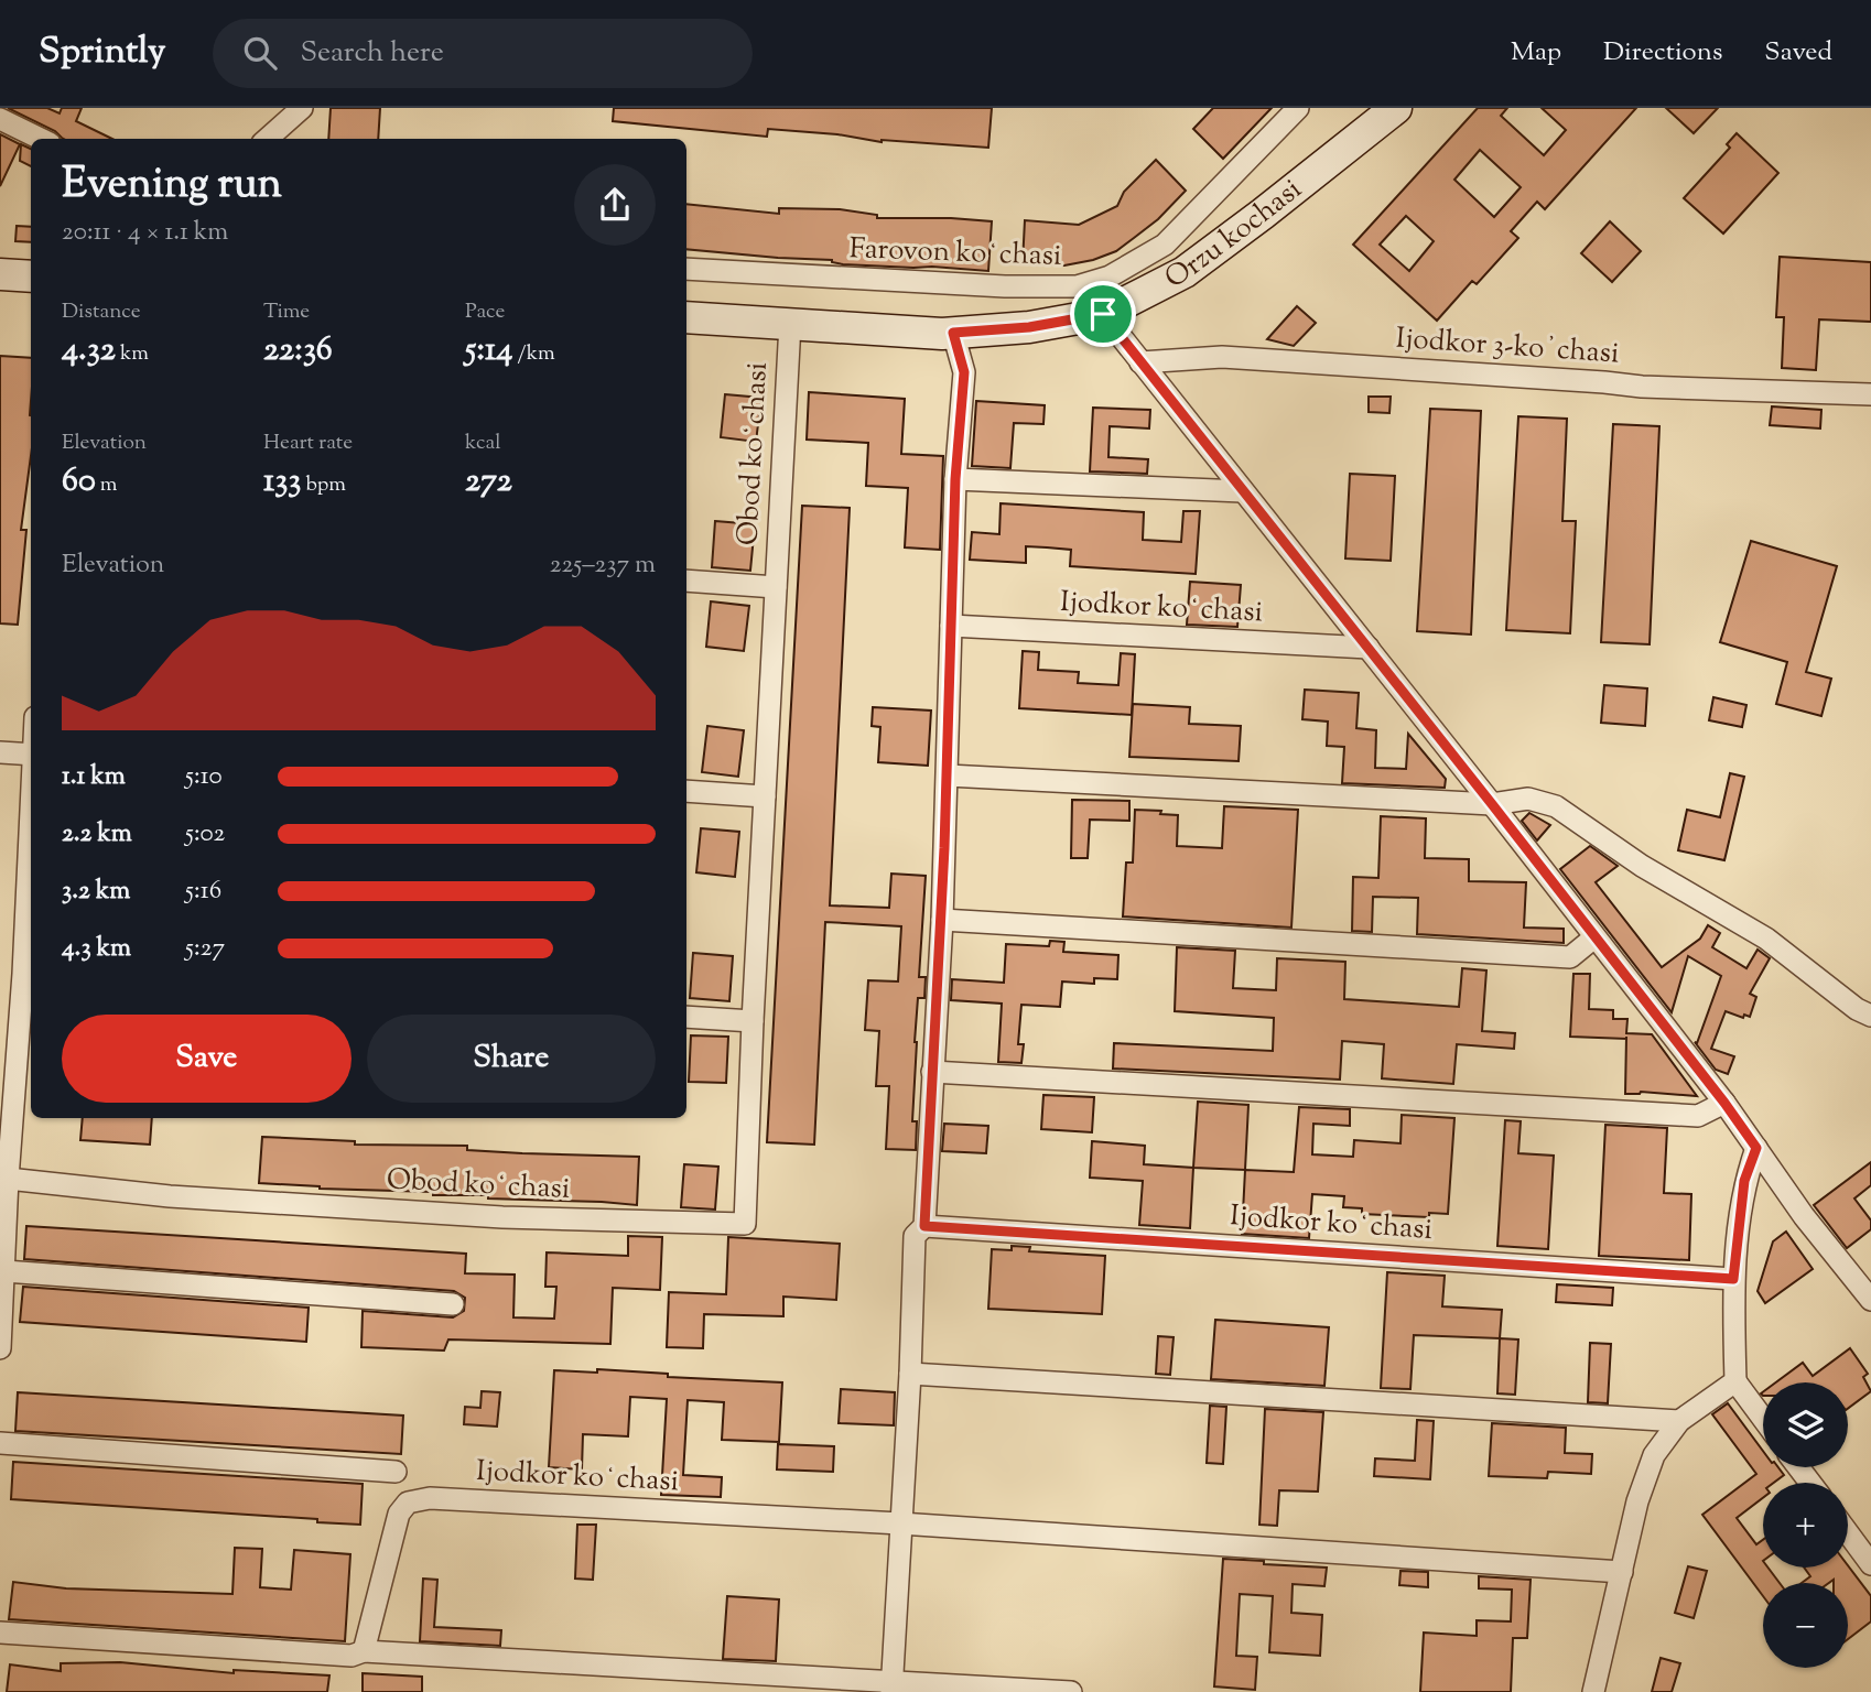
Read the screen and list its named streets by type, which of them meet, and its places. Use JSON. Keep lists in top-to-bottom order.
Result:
{
  "streets": {
    "main road": ["Orzu kochasi"],
    "street": [
      "Farovon koʻchasi",
      "Ijodkor 3-koʼchasi",
      "Obod koʻchasi",
      "Ijodkor koʻchasi"
    ]
  },
  "crossings": [
    ["Orzu kochasi", "Obod koʻchasi"]
  ],
  "page": {
    "header": "Sprintly",
    "search": "Search here",
    "nav": ["Map", "Directions", "Saved"],
    "heading": ["Evening run", "20:11 · 4 × 1.1 km"],
    "stats": [
      ["Distance", "4.32 km"],
      ["Time", "22:36"],
      ["Pace", "5:14 /km"],
      ["Elevation", "60 m"],
      ["Heart rate", "133 bpm"],
      ["kcal", "272"]
    ],
    "chart": ["Elevation", "225–237 m"],
    "list": [
      {
        "name": "1.1 km",
        "note": "5:10"
      },
      {
        "name": "2.2 km",
        "note": "5:02"
      },
      {
        "name": "3.2 km",
        "note": "5:16"
      },
      {
        "name": "4.3 km",
        "note": "5:27"
      }
    ],
    "buttons": ["Save", "Share"],
    "map_buttons": ["+", "−"]
  }
}
